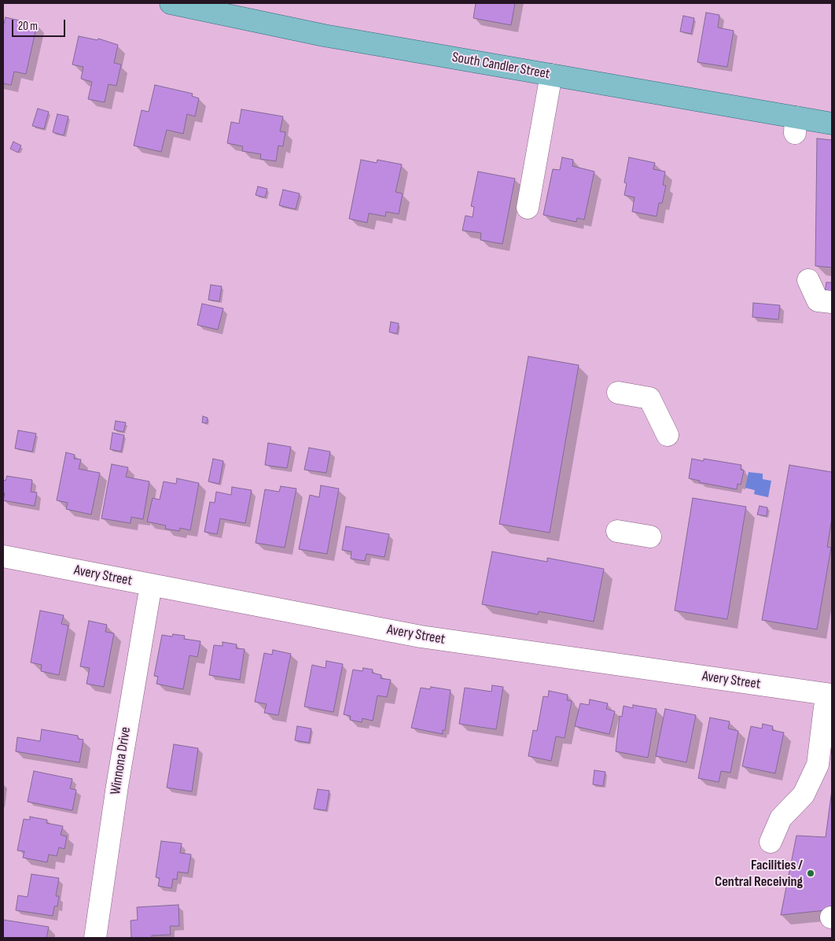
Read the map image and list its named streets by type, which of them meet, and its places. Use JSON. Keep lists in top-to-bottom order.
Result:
{
  "streets": {
    "main road": ["South Candler Street"],
    "street": ["Avery Street", "Winnona Drive"]
  },
  "crossings": [
    ["Avery Street", "Winnona Drive"]
  ],
  "places": ["Facilities / Central Receiving"],
  "scale_bar": "20 m"
}
